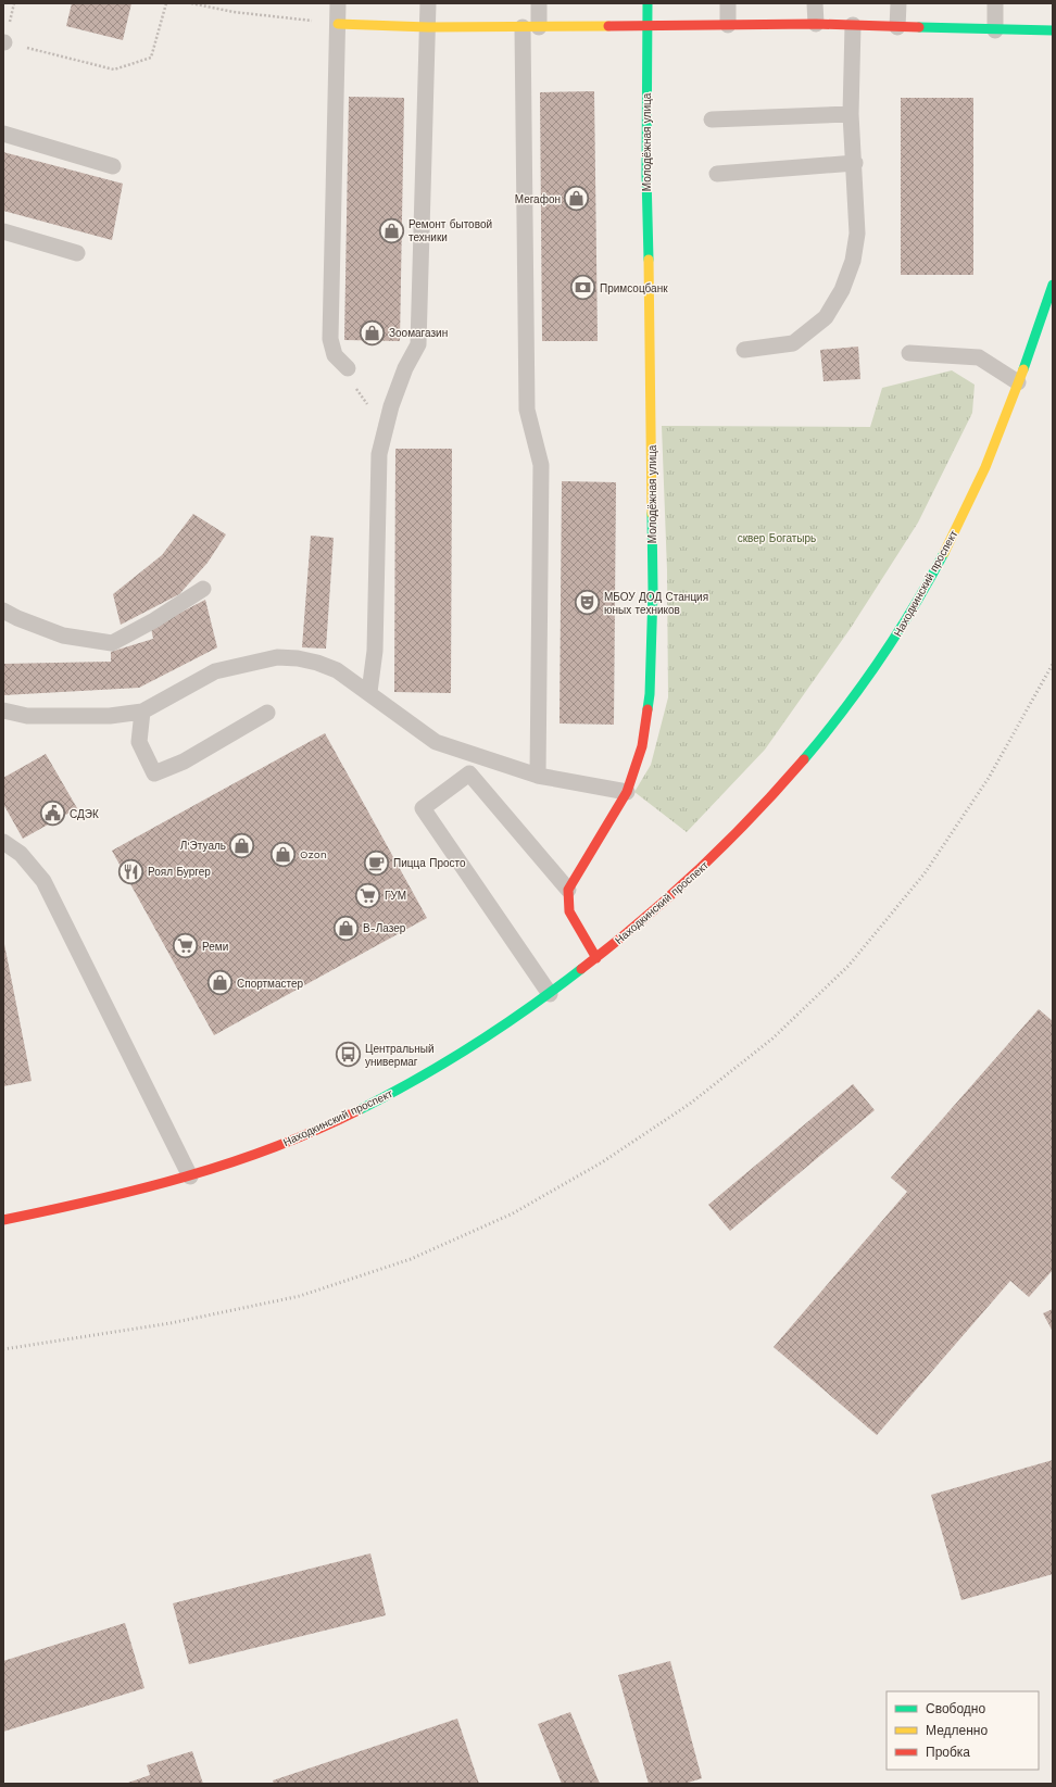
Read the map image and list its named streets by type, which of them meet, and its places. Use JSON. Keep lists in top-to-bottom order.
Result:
{
  "streets": {
    "street": ["Молодёжная улица", "Находкинский проспект"]
  },
  "parks": ["сквер Богатырь"],
  "places": {
    "shop": [
      "Мегафон",
      "Ремонт бытовой техники",
      "Зоомагазин",
      "Л'Этуаль",
      "Ozon",
      "В-Лазер",
      "Спортмастер"
    ],
    "bank": ["Примсоцбанк"],
    "theatre": ["МБОУ ДОД Станция юных техников"],
    "public building": ["СДЭК"],
    "cafe": ["Пицца Просто"],
    "restaurant": ["Роял Бургер"],
    "supermarket": ["ГУМ", "Реми"],
    "bus stop": ["Центральный универмаг"]
  },
  "legend": ["Свободно", "Медленно", "Пробка"]
}
